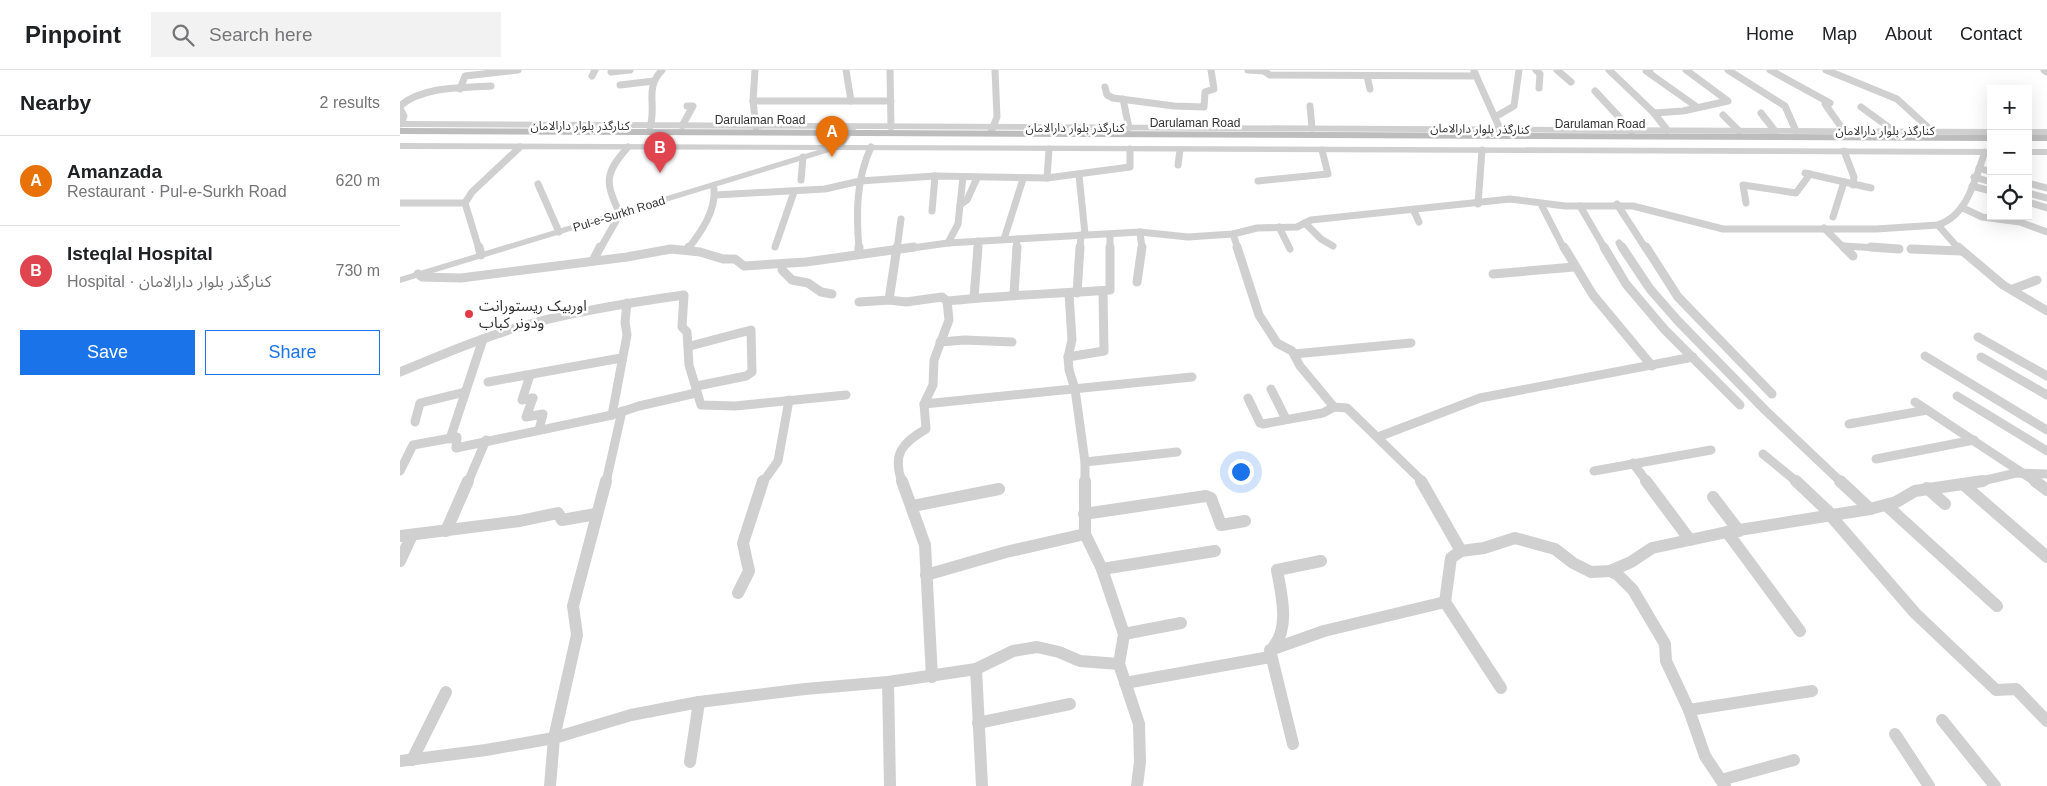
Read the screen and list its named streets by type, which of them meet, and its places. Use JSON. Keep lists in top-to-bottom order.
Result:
{
  "streets": {
    "main road": ["Darulaman Road"],
    "street": ["کنارگذر بلوار دارالامان", "Pul-e-Surkh Road"]
  },
  "crossings": [
    ["Darulaman Road", "کنارگذر بلوار دارالامان"],
    ["Darulaman Road", "Pul-e-Surkh Road"],
    ["کنارگذر بلوار دارالامان", "Pul-e-Surkh Road"]
  ],
  "places": ["اوربیک ریستورانت ودونر کباب"],
  "page": {
    "header": "Pinpoint",
    "search": "Search here",
    "nav": [
      "Home",
      "Map",
      "About",
      "Contact"
    ],
    "heading": ["Nearby", "2 results"],
    "map_buttons": ["+", "−"],
    "pins": ["A", "B"],
    "list": [
      {
        "mark": "A",
        "name": "Amanzada",
        "note": "Restaurant · Pul-e-Surkh Road",
        "value": "620 m"
      },
      {
        "mark": "B",
        "name": "Isteqlal Hospital",
        "note": "Hospital · کنارگذر بلوار دارالامان",
        "value": "730 m"
      }
    ],
    "buttons": ["Save", "Share"]
  }
}
